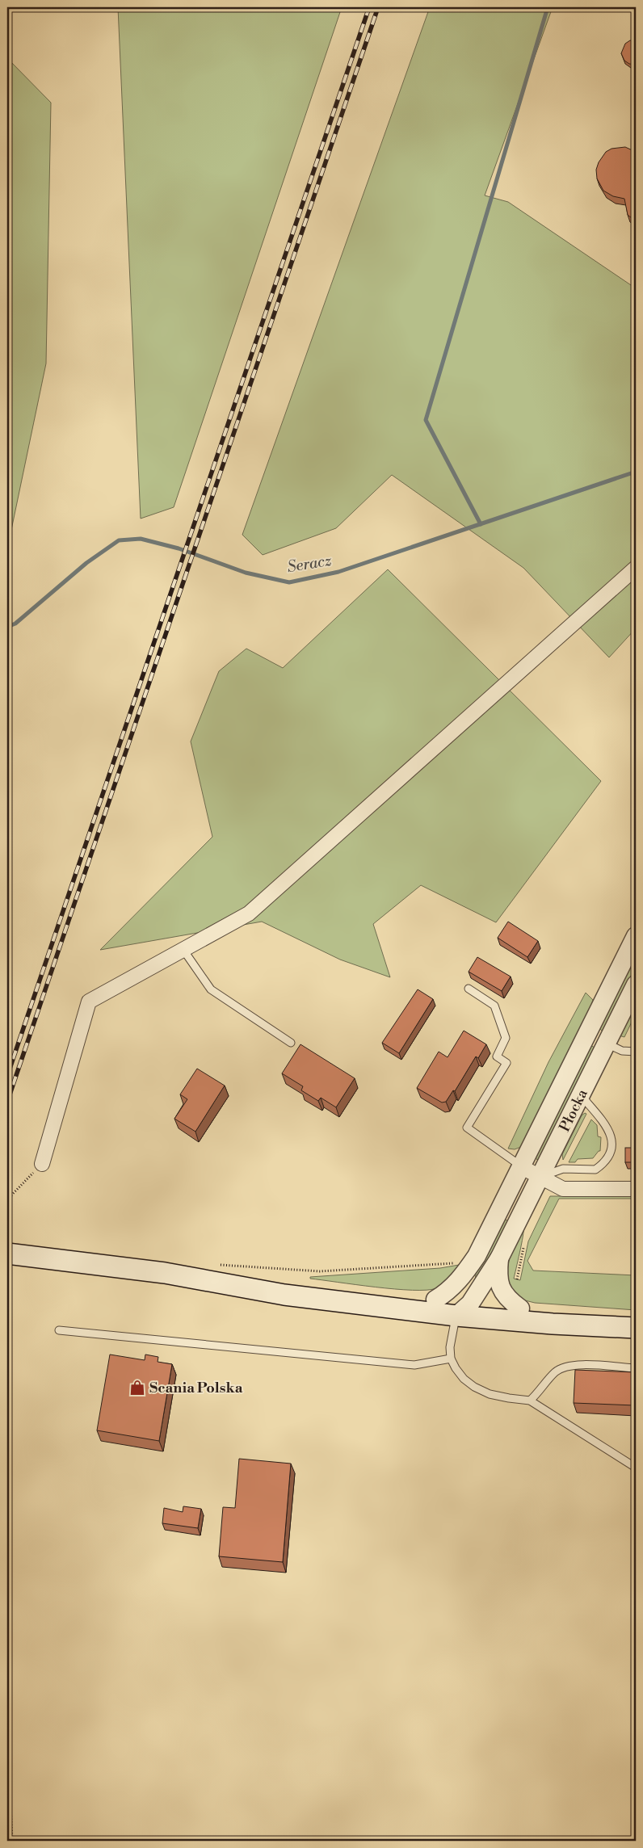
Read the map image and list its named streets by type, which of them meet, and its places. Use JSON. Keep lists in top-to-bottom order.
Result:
{
  "streets": {
    "street": ["Płocka"]
  },
  "water": ["Seracz"],
  "places": {
    "shop": ["Scania Polska"]
  }
}
